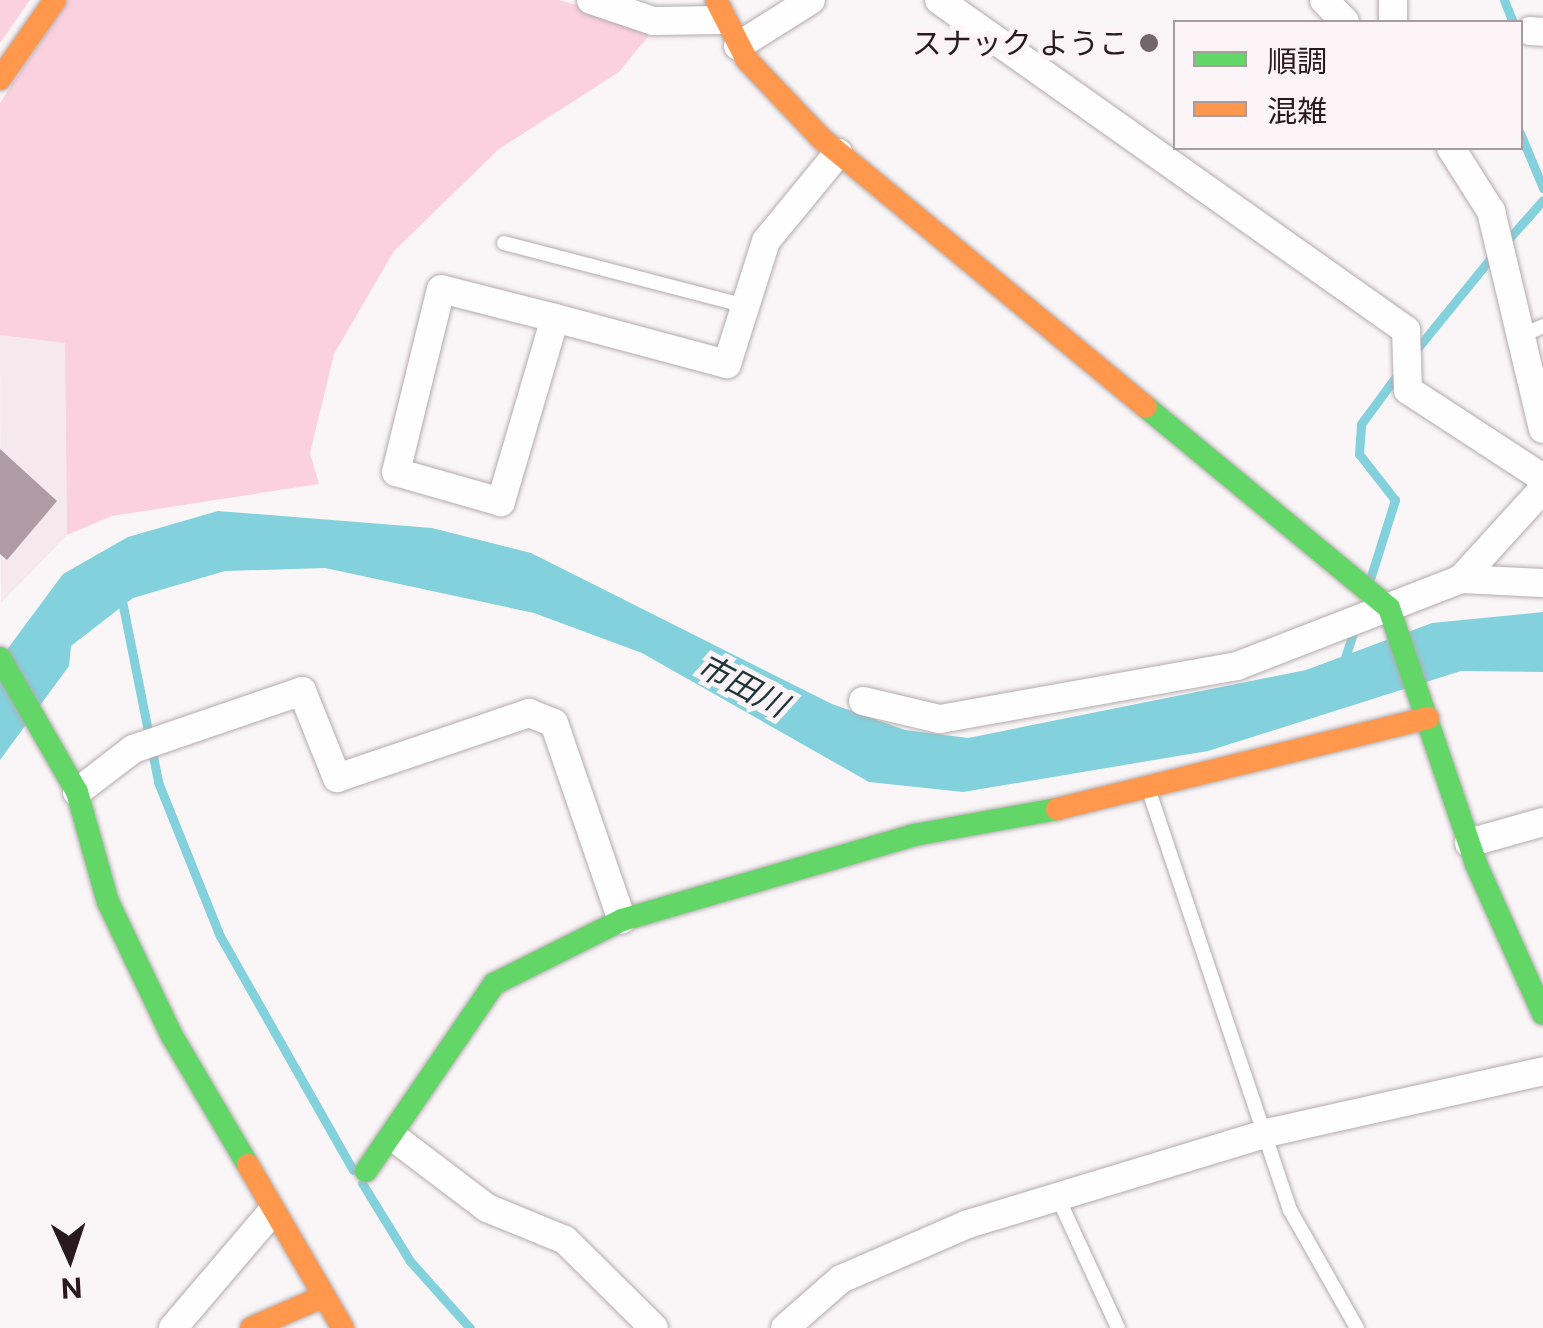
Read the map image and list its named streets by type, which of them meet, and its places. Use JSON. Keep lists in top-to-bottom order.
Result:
{
  "water": ["市田川"],
  "places": ["スナック ようこ"],
  "legend": ["順調", "混雑"],
  "north": "bottom"
}
